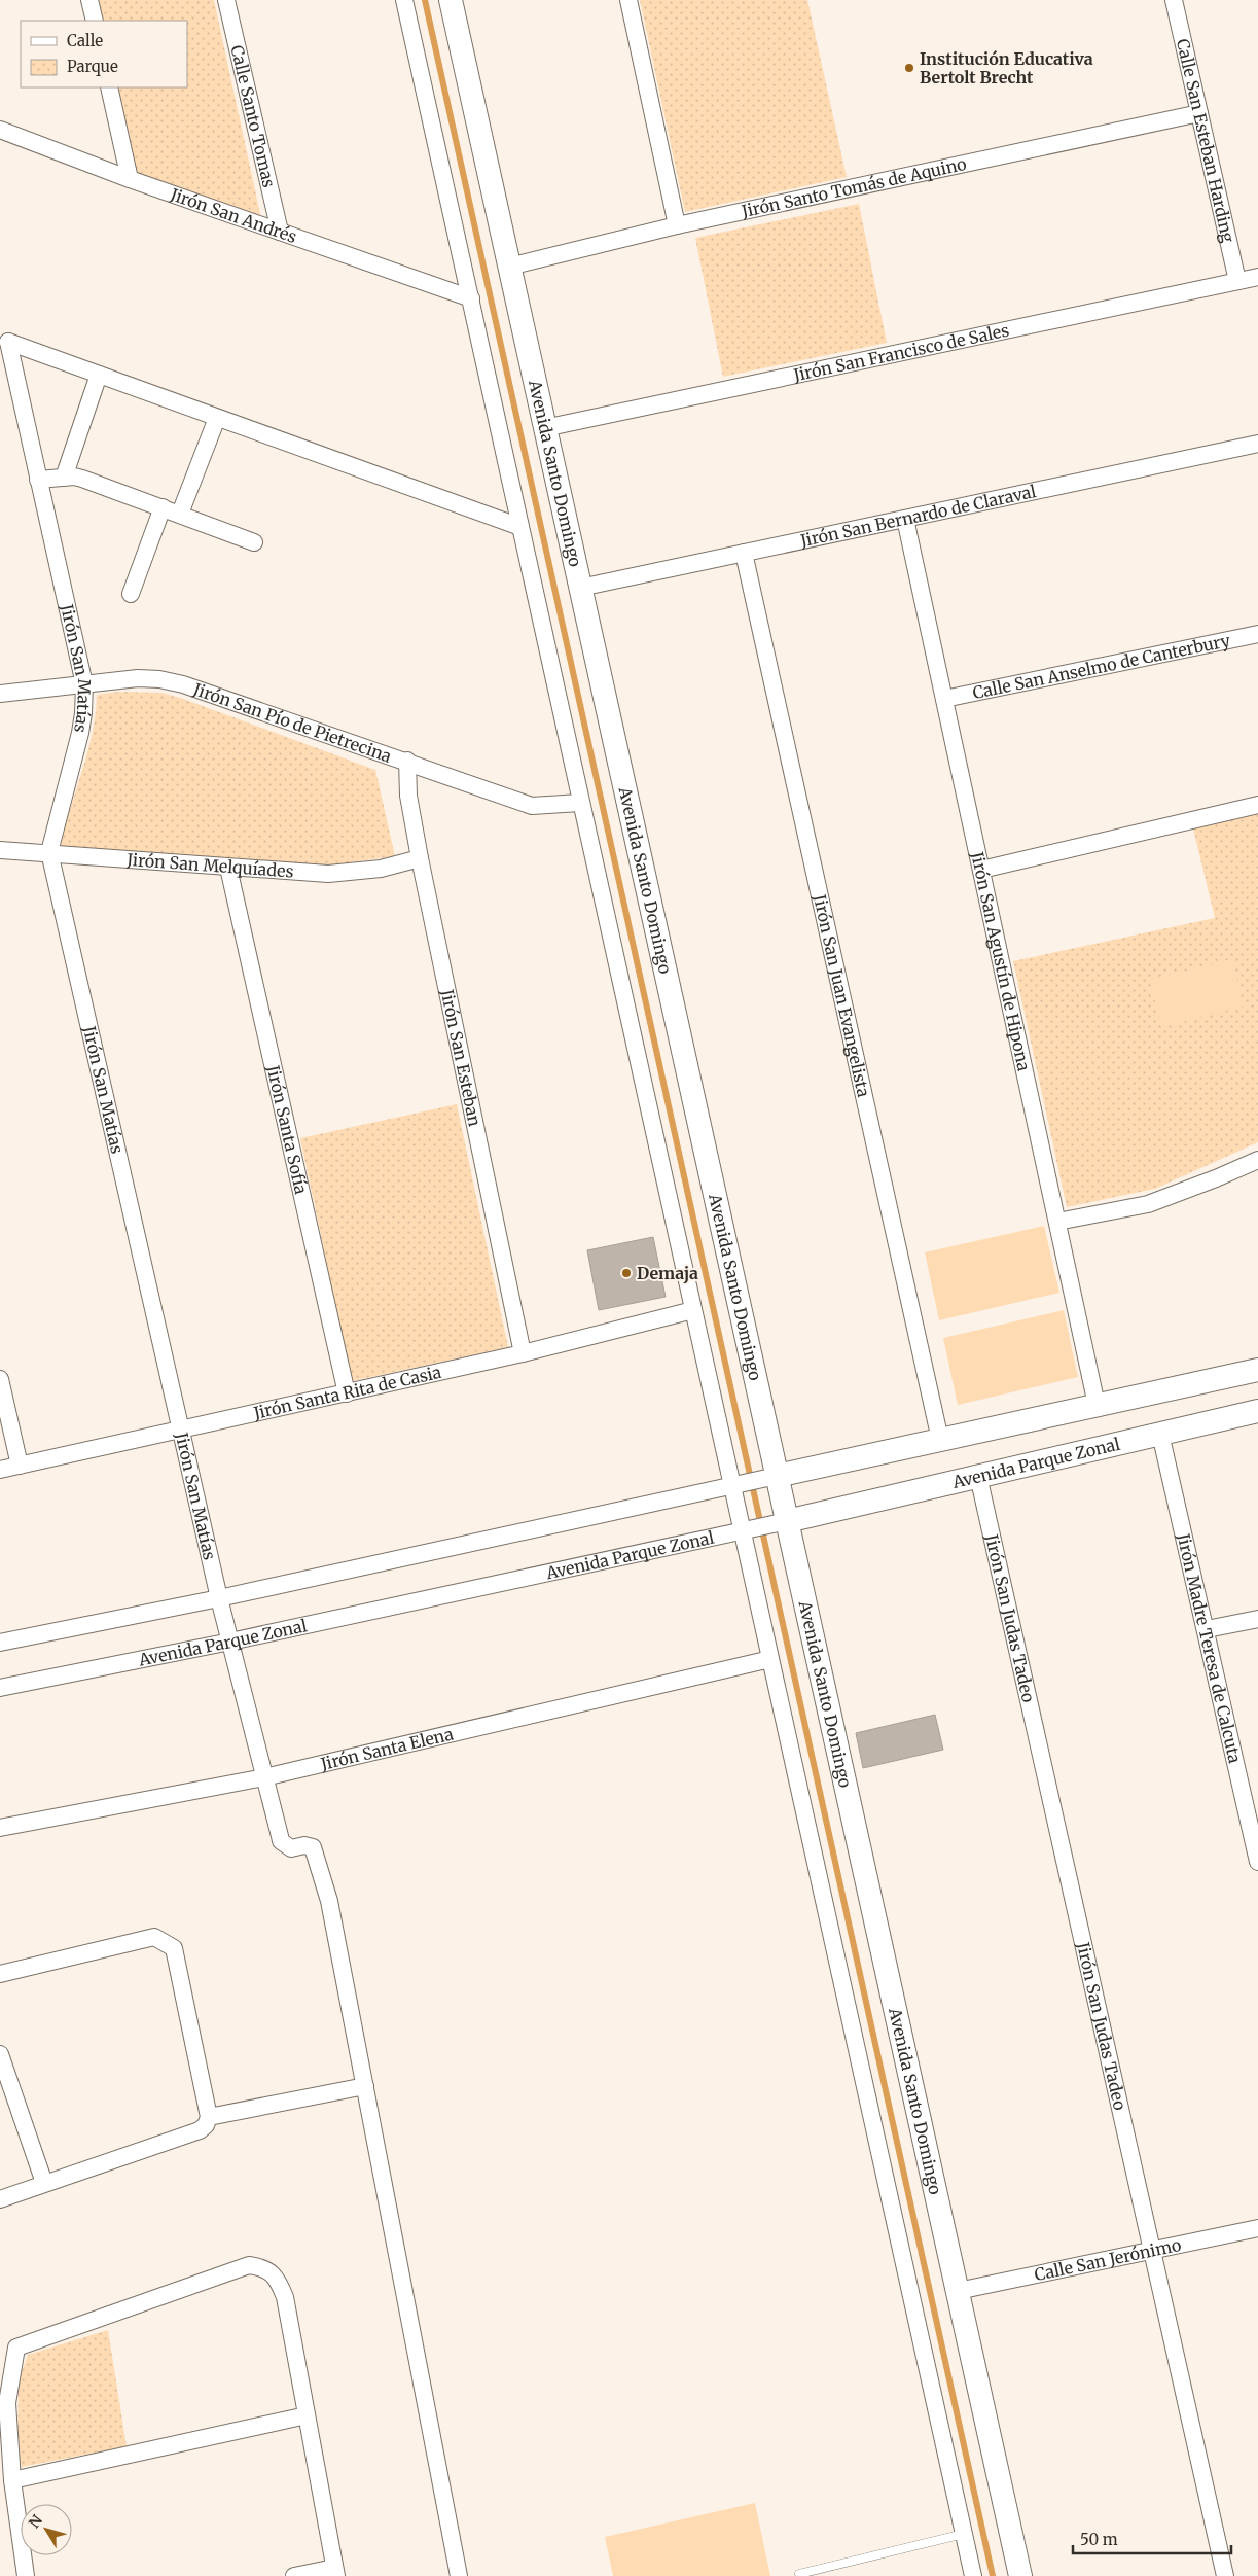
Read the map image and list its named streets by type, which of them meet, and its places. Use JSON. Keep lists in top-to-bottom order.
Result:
{
  "streets": {
    "main road": ["Avenida Santo Domingo", "Avenida Parque Zonal"],
    "street": [
      "Calle Santo Tomas",
      "Calle San Esteban Harding",
      "Jirón Santo Tomás de Aquino",
      "Jirón San Andrés",
      "Jirón San Francisco de Sales",
      "Jirón San Bernardo de Claraval",
      "Calle San Anselmo de Canterbury",
      "Jirón San Matías",
      "Jirón San Pío de Pietrecina",
      "Jirón San Melquíades",
      "Jirón San Agustín de Hipona",
      "Jirón San Juan Evangelista",
      "Jirón San Esteban",
      "Jirón Santa Sofía",
      "Jirón Santa Rita de Casia",
      "Jirón San Judas Tadeo",
      "Jirón Madre Teresa de Calcuta",
      "Jirón Santa Elena",
      "Calle San Jerónimo"
    ]
  },
  "crossings": [
    ["Calle Santo Tomas", "Jirón San Andrés"],
    ["Calle San Esteban Harding", "Jirón Santo Tomás de Aquino"],
    ["Calle San Esteban Harding", "Jirón San Francisco de Sales"],
    ["Jirón Santo Tomás de Aquino", "Avenida Santo Domingo"],
    ["Jirón San Francisco de Sales", "Avenida Santo Domingo"],
    ["Avenida Santo Domingo", "Jirón San Bernardo de Claraval"],
    ["Avenida Santo Domingo", "Avenida Parque Zonal"],
    ["Avenida Santo Domingo", "Calle San Jerónimo"],
    ["Jirón San Bernardo de Claraval", "Jirón San Agustín de Hipona"],
    ["Jirón San Bernardo de Claraval", "Jirón San Juan Evangelista"],
    ["Calle San Anselmo de Canterbury", "Jirón San Agustín de Hipona"],
    ["Jirón San Matías", "Jirón San Pío de Pietrecina"],
    ["Jirón San Matías", "Jirón San Melquíades"],
    ["Jirón San Matías", "Jirón Santa Rita de Casia"],
    ["Jirón San Matías", "Avenida Parque Zonal"],
    ["Jirón San Matías", "Jirón Santa Elena"],
    ["Jirón San Pío de Pietrecina", "Jirón San Esteban"],
    ["Jirón San Melquíades", "Jirón San Esteban"],
    ["Jirón San Melquíades", "Jirón Santa Sofía"],
    ["Jirón San Esteban", "Jirón Santa Rita de Casia"],
    ["Jirón Santa Sofía", "Jirón Santa Rita de Casia"],
    ["Avenida Parque Zonal", "Jirón San Judas Tadeo"],
    ["Avenida Parque Zonal", "Jirón Madre Teresa de Calcuta"],
    ["Jirón San Judas Tadeo", "Calle San Jerónimo"]
  ],
  "places": ["Institución Educativa Bertolt Brecht", "Demaja"],
  "legend": ["Calle", "Parque"],
  "scale_bar": "50 m",
  "north": "top left"
}
